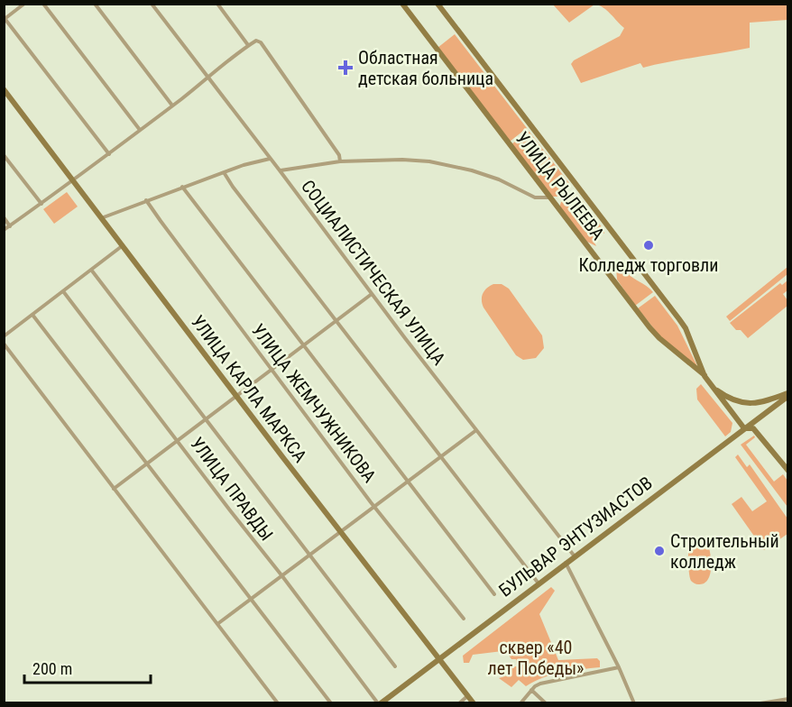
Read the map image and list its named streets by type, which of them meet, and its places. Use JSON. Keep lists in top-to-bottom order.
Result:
{
  "streets": {
    "main road": ["УЛИЦА РЫЛЕЕВА", "УЛИЦА КАРЛА МАРКСА", "БУЛЬВАР ЭНТУЗИАСТОВ"],
    "street": ["СОЦИАЛИСТИЧЕСКАЯ УЛИЦА", "УЛИЦА ЖЕМЧУЖНИКОВА", "УЛИЦА ПРАВДЫ"]
  },
  "crossings": [
    ["УЛИЦА РЫЛЕЕВА", "БУЛЬВАР ЭНТУЗИАСТОВ"],
    ["СОЦИАЛИСТИЧЕСКАЯ УЛИЦА", "БУЛЬВАР ЭНТУЗИАСТОВ"],
    ["УЛИЦА КАРЛА МАРКСА", "БУЛЬВАР ЭНТУЗИАСТОВ"],
    ["УЛИЦА ПРАВДЫ", "БУЛЬВАР ЭНТУЗИАСТОВ"]
  ],
  "parks": ["cквер «40 лет Победы»"],
  "places": {
    "health": ["Областная детская больница"],
    "other": ["Колледж торговли", "Строительный колледж"]
  },
  "scale_bar": "200 m"
}
